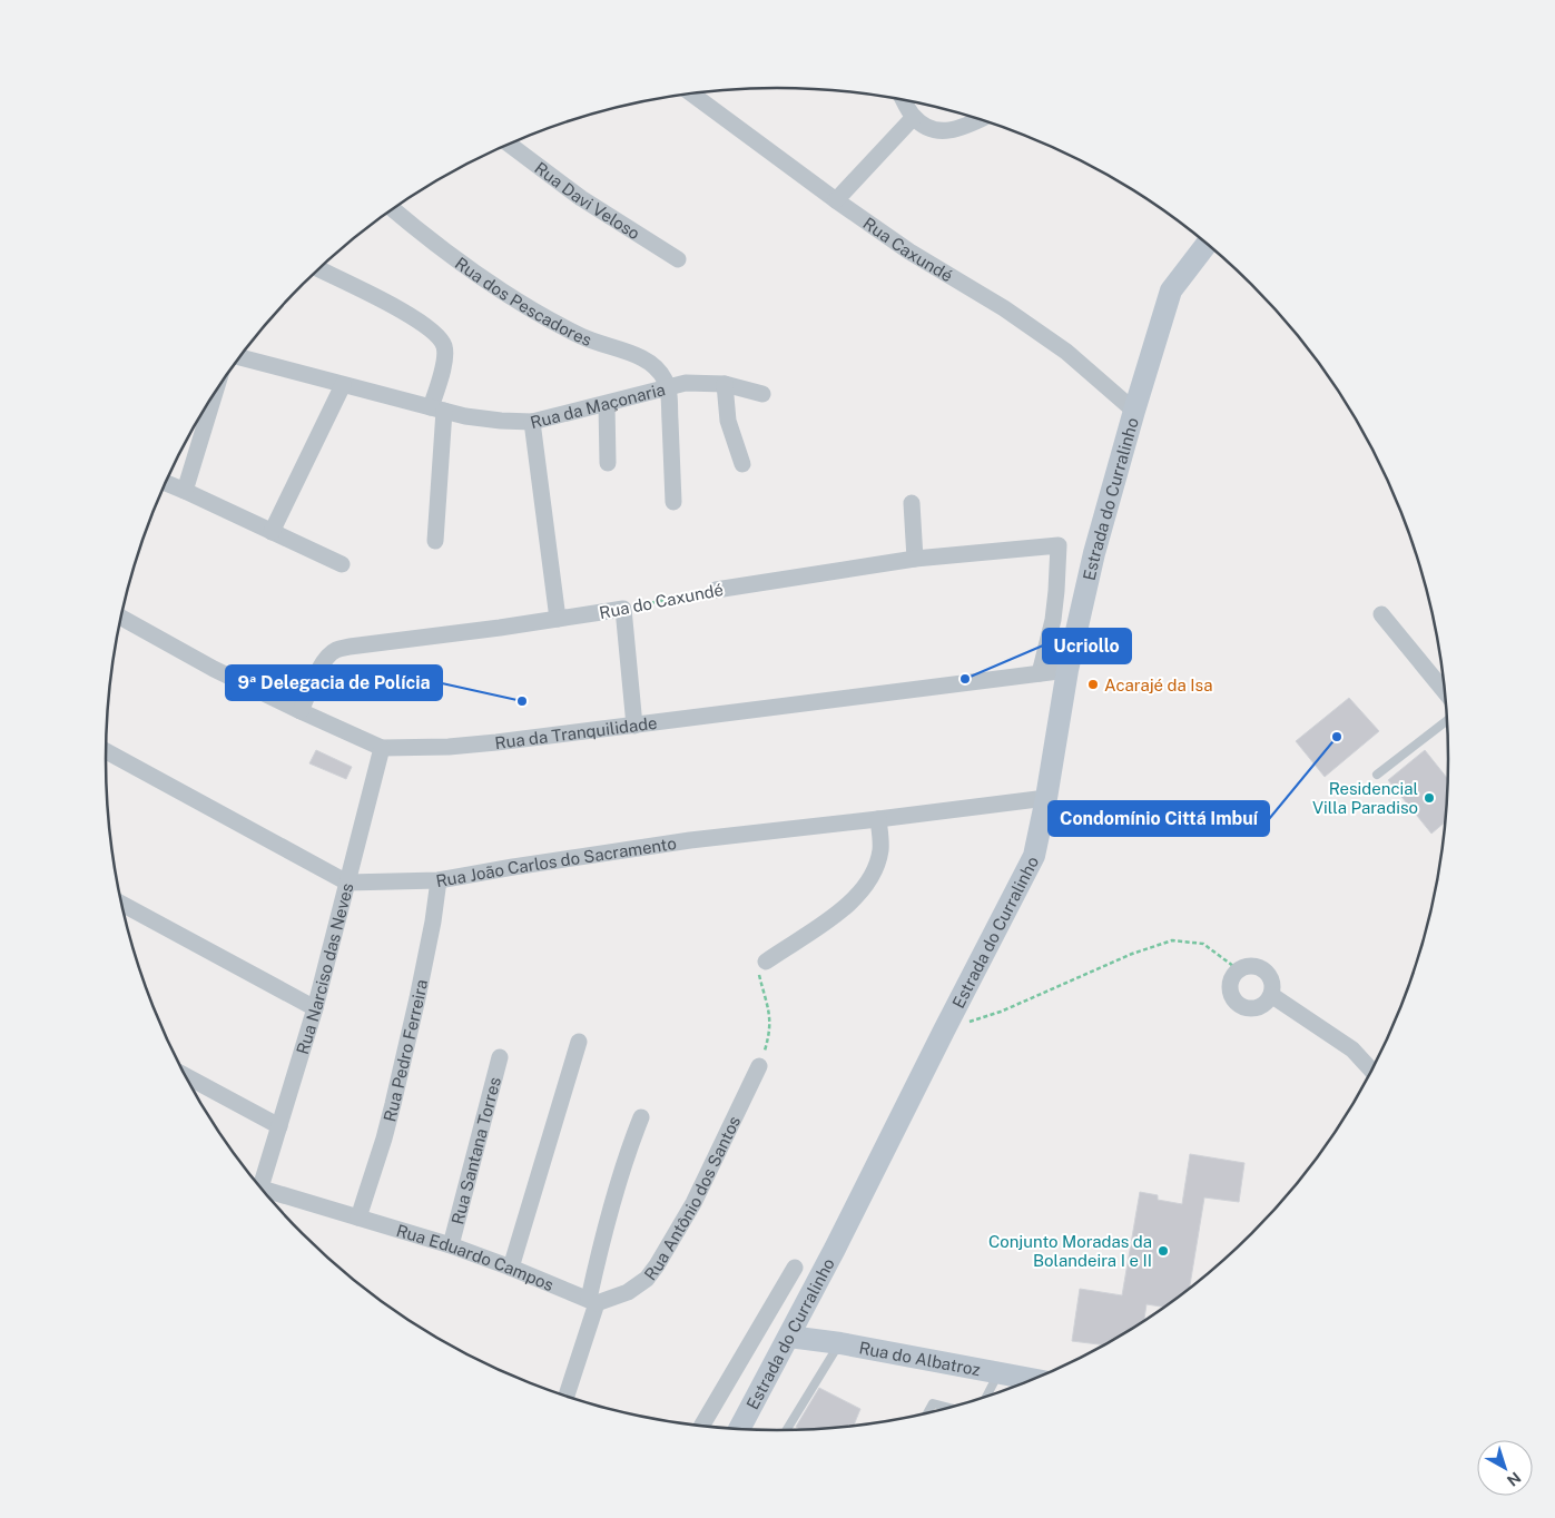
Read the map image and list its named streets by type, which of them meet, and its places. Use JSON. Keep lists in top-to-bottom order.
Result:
{
  "streets": {
    "street": [
      "Rua Davi Veloso",
      "Rua Caxundé",
      "Rua dos Pescadores",
      "Rua da Maçonaria",
      "Estrada do Curralinho",
      "Rua do Caxundé",
      "Rua da Tranquilidade",
      "Rua João Carlos do Sacramento",
      "Rua Narciso das Neves",
      "Rua Pedro Ferreira",
      "Rua Santana Torres",
      "Rua Antônio dos Santos",
      "Rua Eduardo Campos",
      "Rua do Albatroz"
    ]
  },
  "crossings": [
    ["Rua Caxundé", "Estrada do Curralinho"],
    ["Rua dos Pescadores", "Rua da Maçonaria"],
    ["Estrada do Curralinho", "Rua da Tranquilidade"],
    ["Estrada do Curralinho", "Rua João Carlos do Sacramento"],
    ["Estrada do Curralinho", "Rua do Albatroz"],
    ["Rua do Caxundé", "Rua da Tranquilidade"],
    ["Rua da Tranquilidade", "Rua Narciso das Neves"],
    ["Rua João Carlos do Sacramento", "Rua Narciso das Neves"],
    ["Rua João Carlos do Sacramento", "Rua Pedro Ferreira"],
    ["Rua Pedro Ferreira", "Rua Eduardo Campos"],
    ["Rua Santana Torres", "Rua Eduardo Campos"],
    ["Rua Antônio dos Santos", "Rua Eduardo Campos"]
  ],
  "places": [
    "Ucriollo",
    "Acarajé da Isa",
    "9ª Delegacia de Polícia",
    "Condomínio Cittá Imbuí",
    "Residencial Villa Paradiso",
    "Conjunto Moradas da Bolandeira I e II"
  ],
  "north": "bottom right"
}
